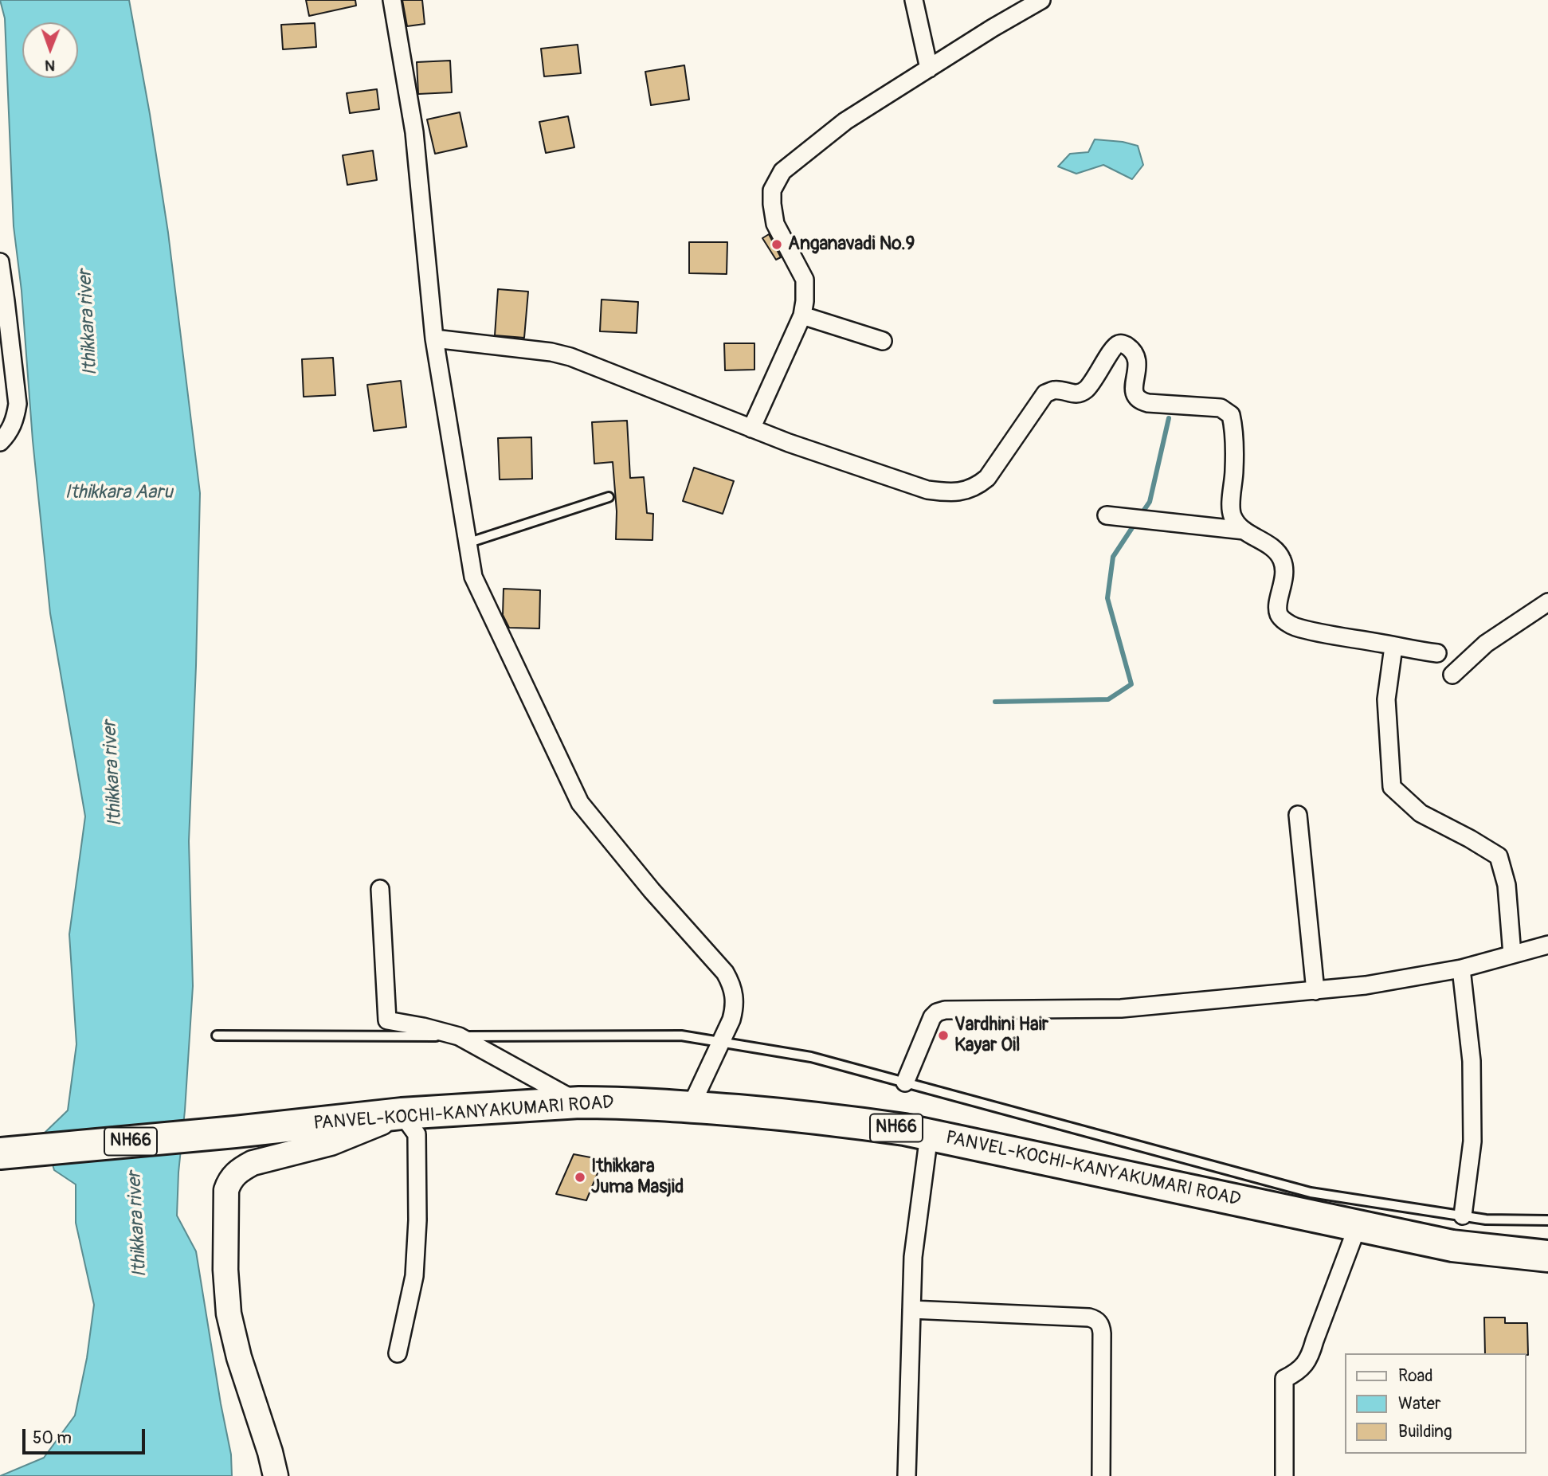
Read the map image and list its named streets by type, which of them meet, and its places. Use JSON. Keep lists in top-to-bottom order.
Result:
{
  "streets": {
    "highway": ["PANVEL-KOCHI-KANYAKUMARI ROAD", "NH66"]
  },
  "water": ["Ithikkara river", "Ithikkara Aaru"],
  "places": ["Anganavadi No.9", "Vardhini Hair Kayar Oil", "Ithikkara Juma Masjid"],
  "legend": ["Road", "Water", "Building"],
  "scale_bar": "50 m",
  "north": "bottom"
}
